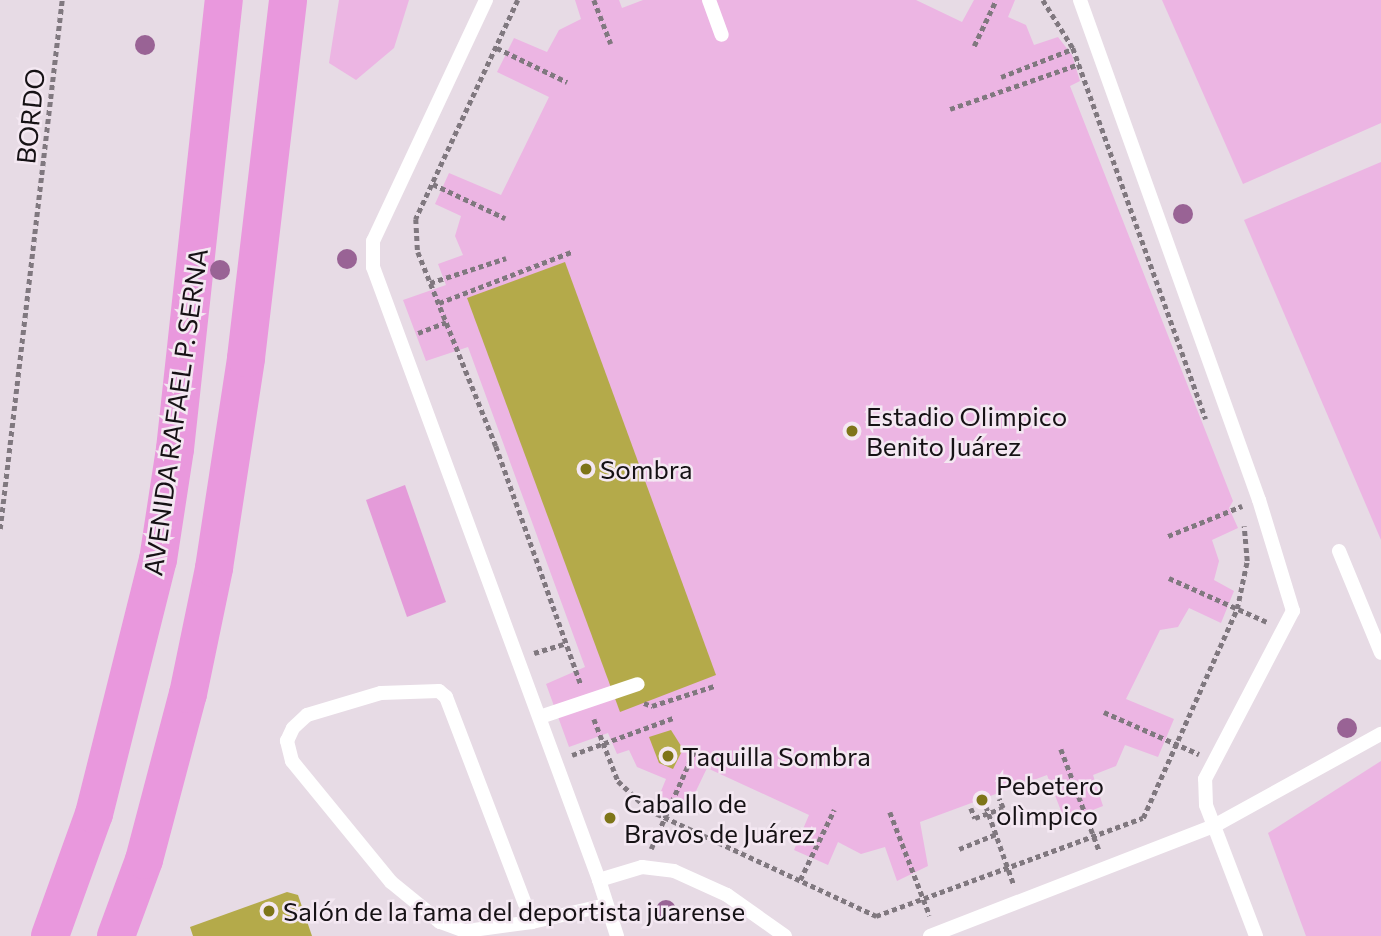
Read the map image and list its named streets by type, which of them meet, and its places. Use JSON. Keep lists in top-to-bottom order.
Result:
{
  "streets": {
    "highway": ["AVENIDA RAFAEL P. SERNA"],
    "path": ["BORDO"]
  },
  "places": [
    "Estadio Olimpico Benito Juárez",
    "Sombra",
    "Taquilla Sombra",
    "Pebetero olìmpico",
    "Caballo de Bravos de Juárez",
    "Salón de la fama del deportista juarense"
  ]
}
